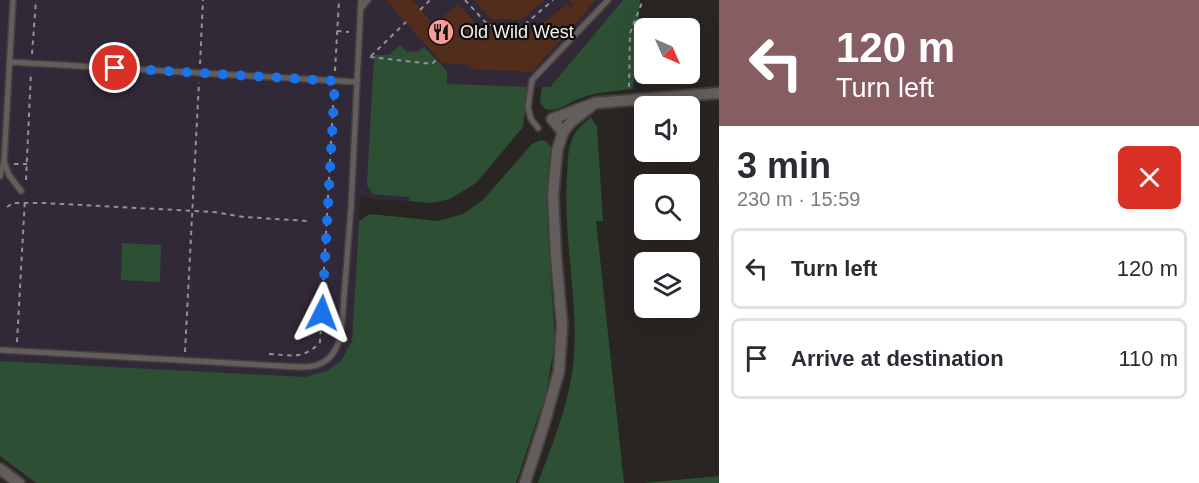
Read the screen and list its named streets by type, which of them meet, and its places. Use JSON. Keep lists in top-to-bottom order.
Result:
{
  "places": {
    "restaurant": ["Old Wild West"]
  },
  "north": "bottom right",
  "page": {
    "turn": ["120 m", "Turn left"],
    "heading": ["3 min", "230 m · 15:59"],
    "list": [
      {
        "name": "Turn left",
        "value": "120 m"
      },
      {
        "name": "Arrive at destination",
        "value": "110 m"
      }
    ]
  }
}
